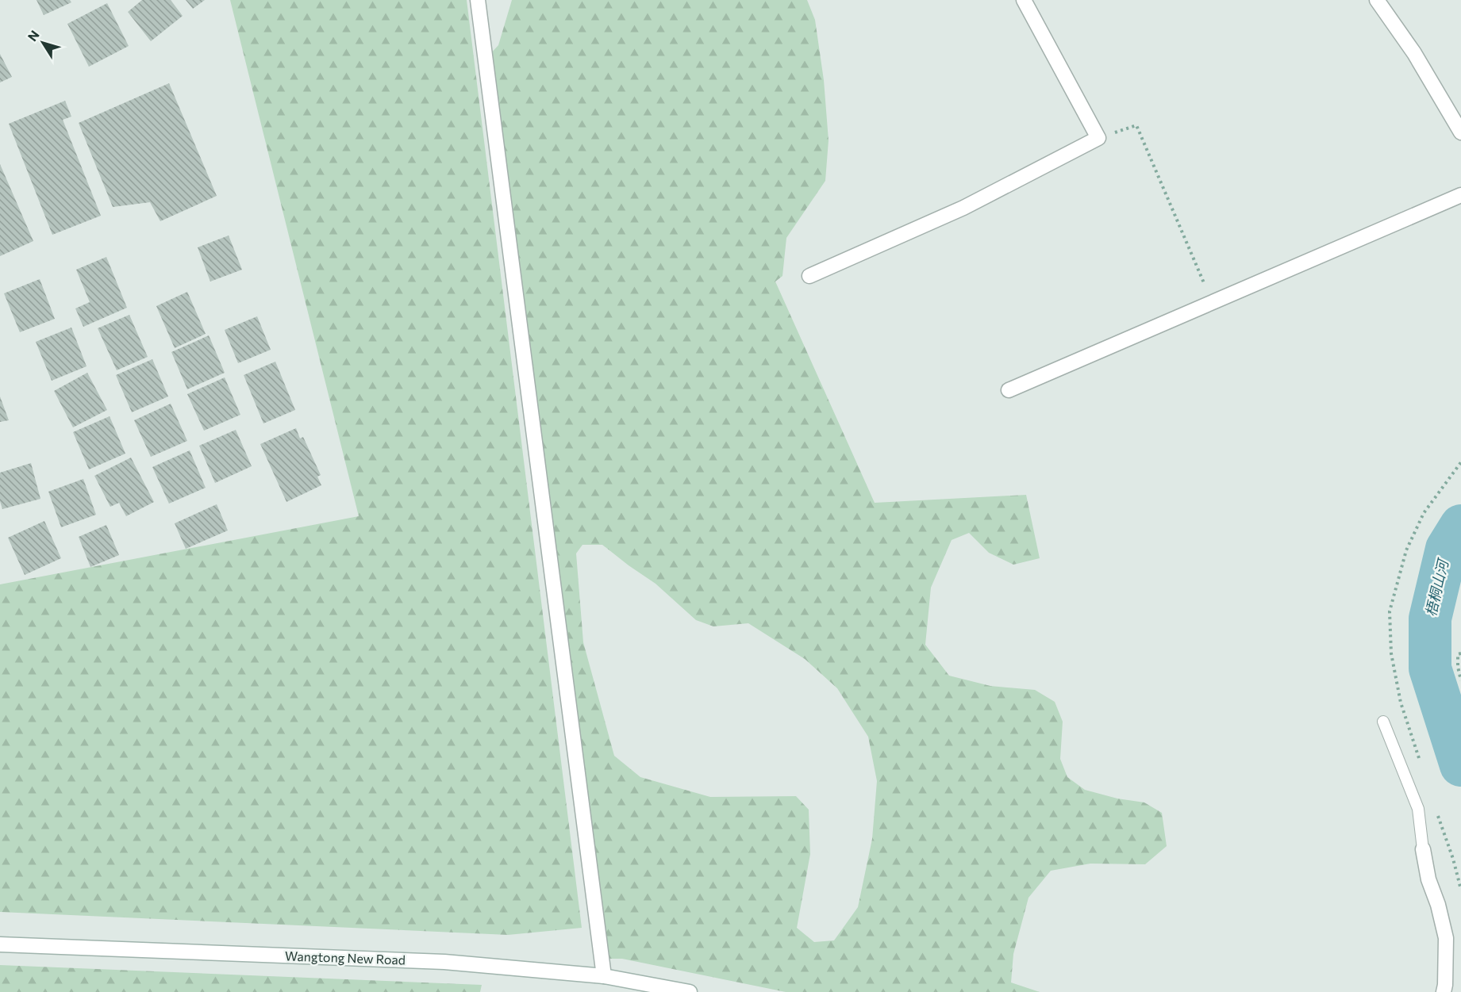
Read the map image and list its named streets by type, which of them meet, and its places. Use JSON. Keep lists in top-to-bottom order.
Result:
{
  "streets": {
    "street": ["Wangtong New Road"]
  },
  "water": ["梧桐山河"],
  "north": "top left"
}
